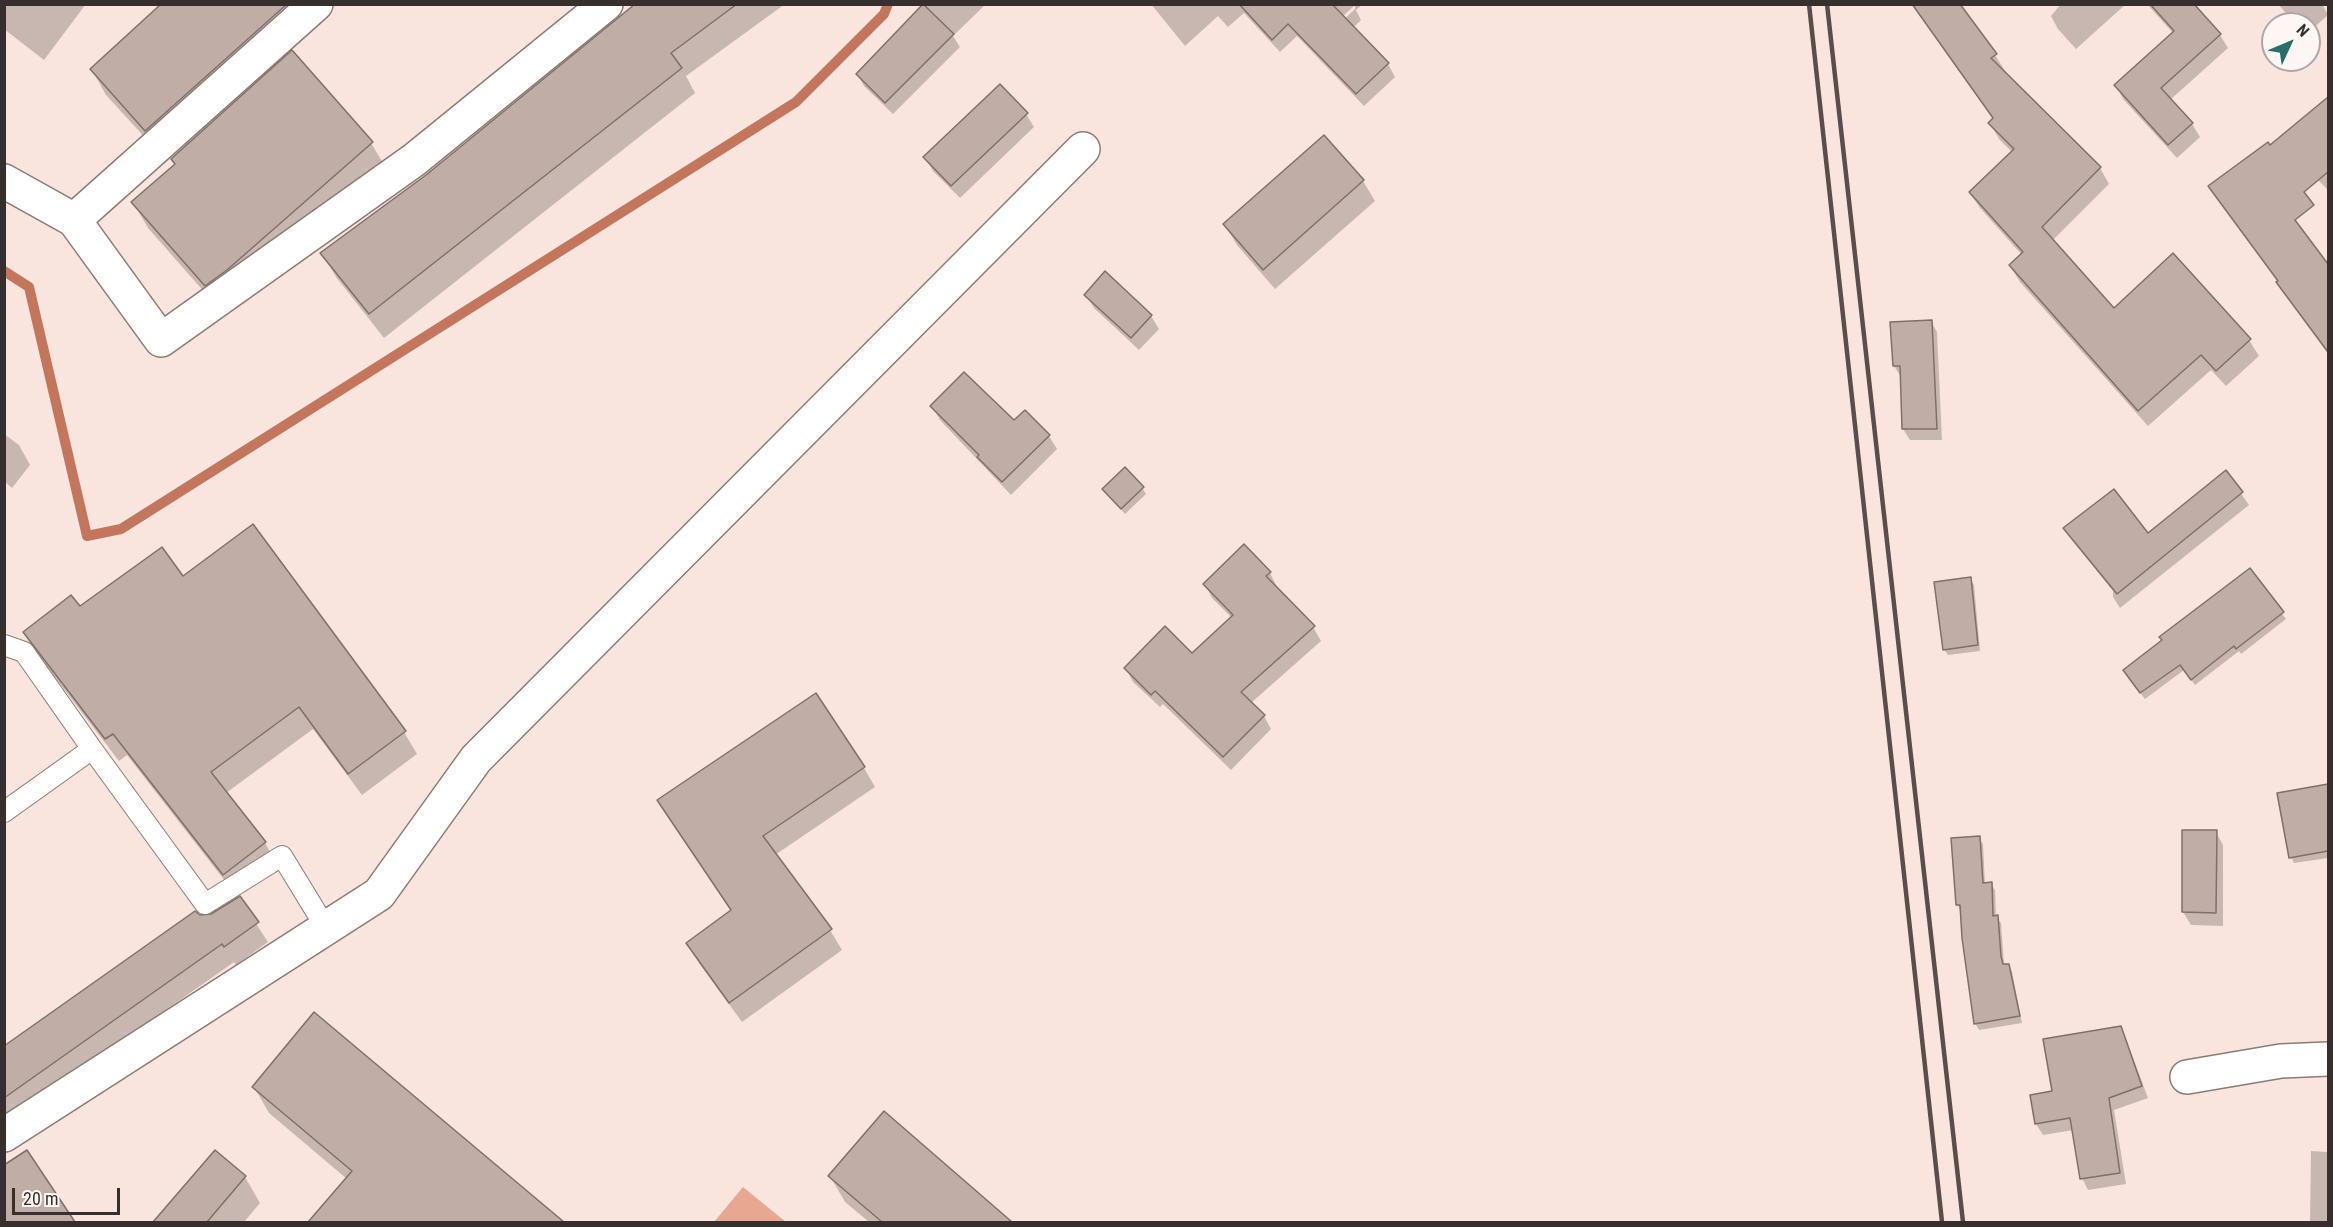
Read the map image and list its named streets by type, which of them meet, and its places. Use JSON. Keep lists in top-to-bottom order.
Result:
{
  "scale_bar": "20 m",
  "north": "top right"
}
